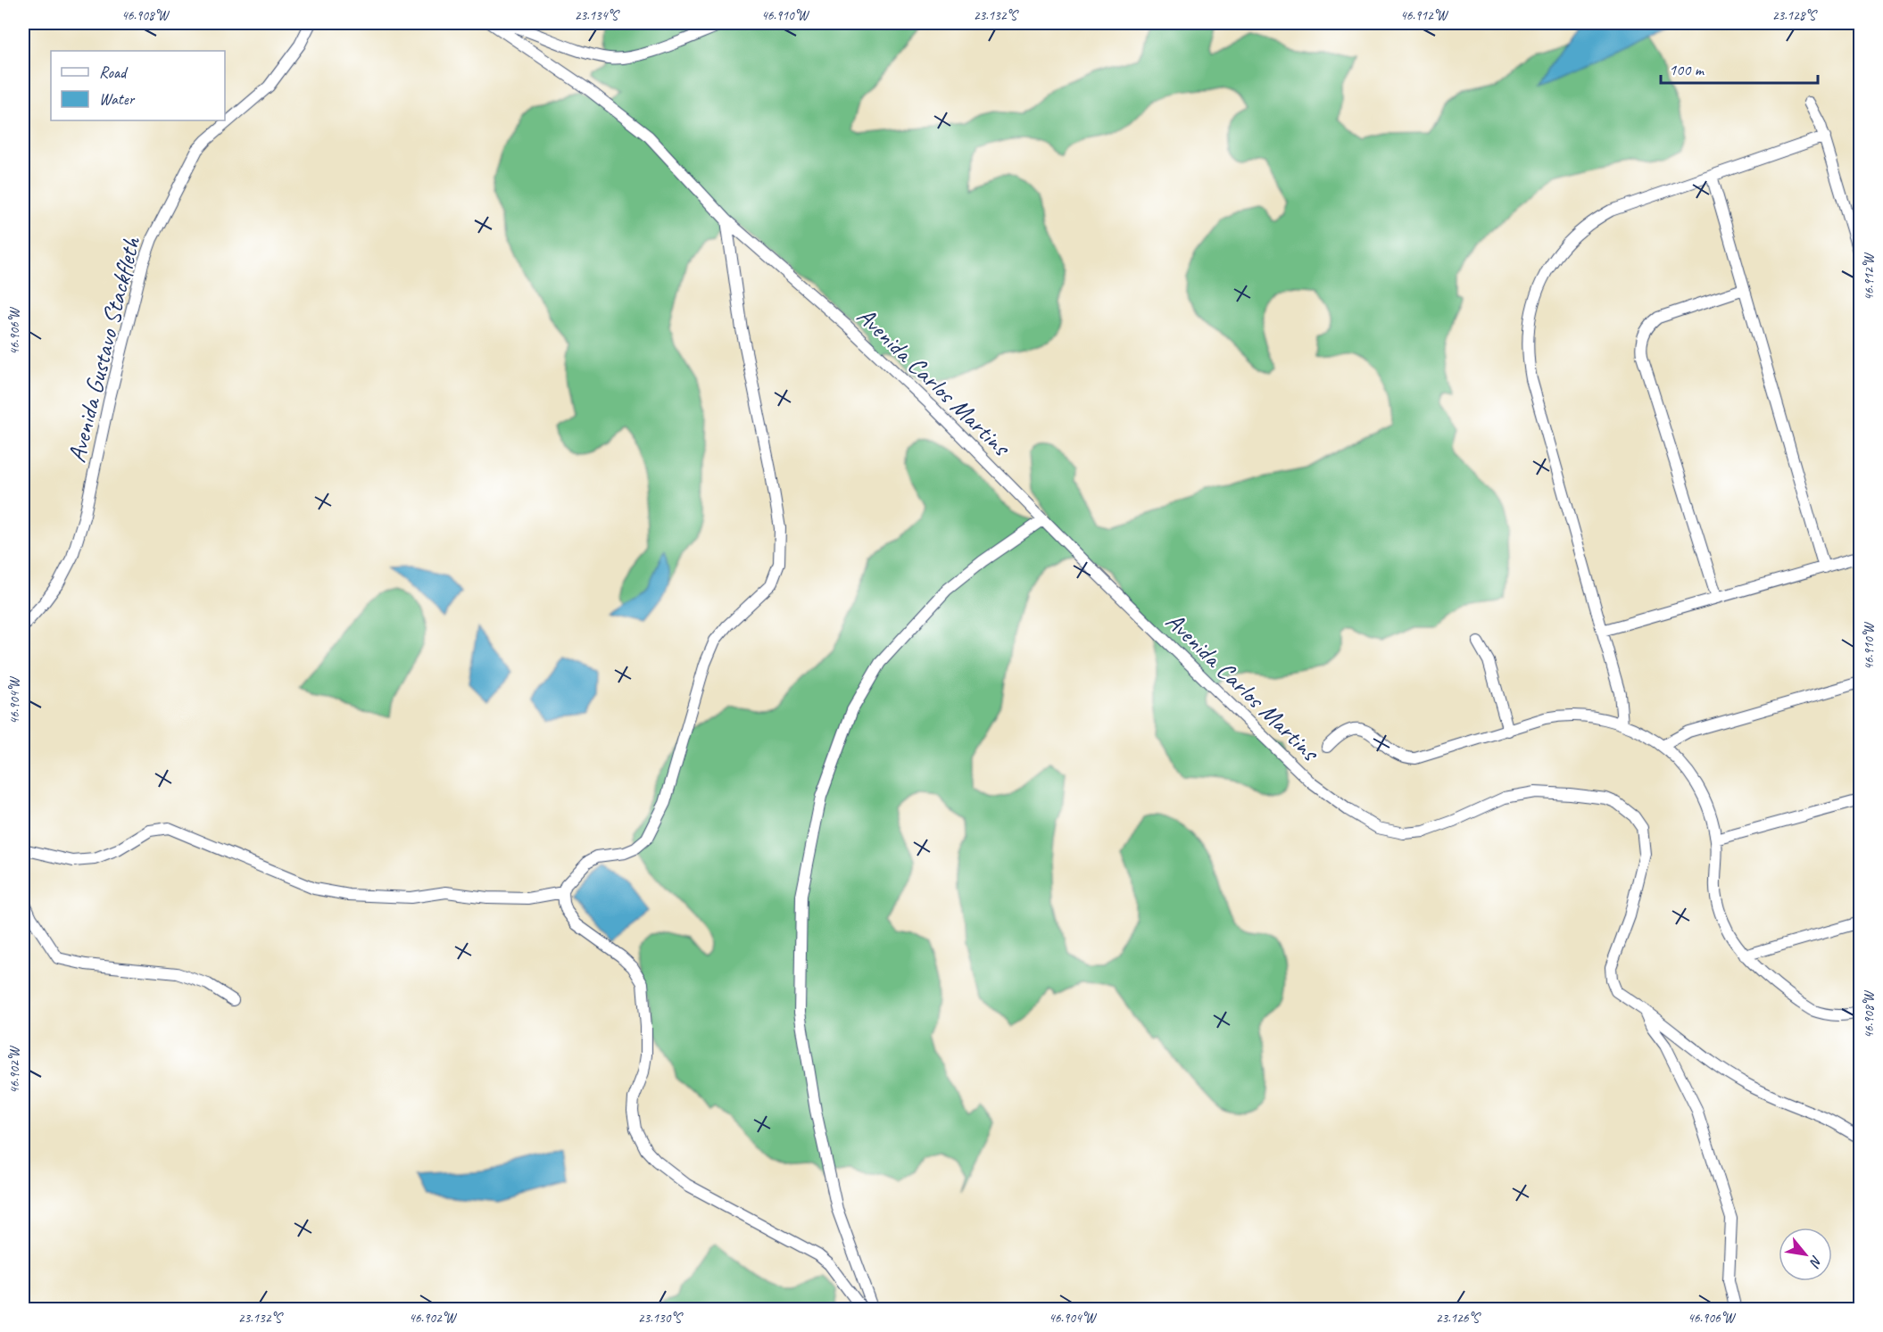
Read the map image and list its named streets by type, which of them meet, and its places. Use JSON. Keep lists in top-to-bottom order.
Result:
{
  "streets": {
    "street": ["Avenida Gustavo Stackfleth", "Avenida Carlos Martins"]
  },
  "legend": ["Road", "Water"],
  "scale_bar": "100 m",
  "north": "bottom right",
  "coordinates": [
    "46.908°W",
    "23.134°S",
    "46.910°W",
    "23.132°S",
    "46.912°W",
    "23.128°S",
    "46.906°W",
    "46.904°W",
    "46.902°W",
    "23.130°S",
    "23.126°S"
  ]
}
